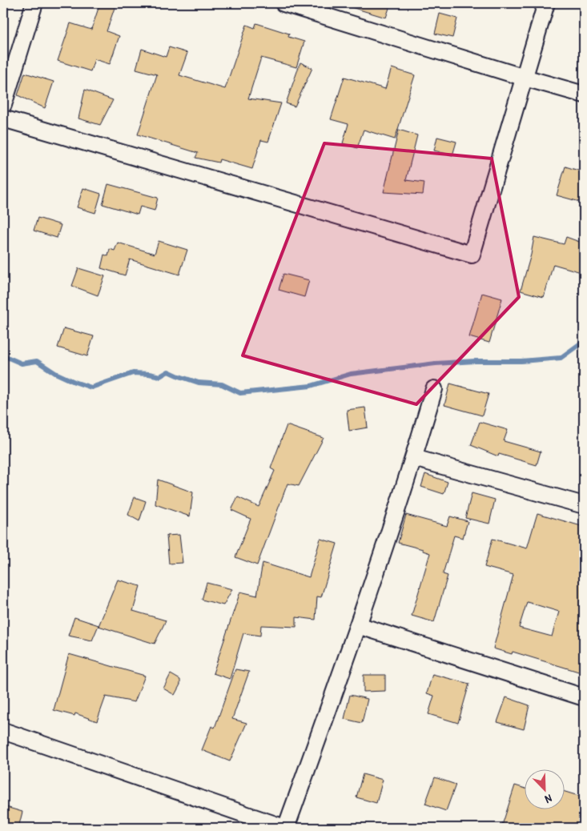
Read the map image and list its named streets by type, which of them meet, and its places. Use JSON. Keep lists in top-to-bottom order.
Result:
{
  "north": "bottom right"
}
